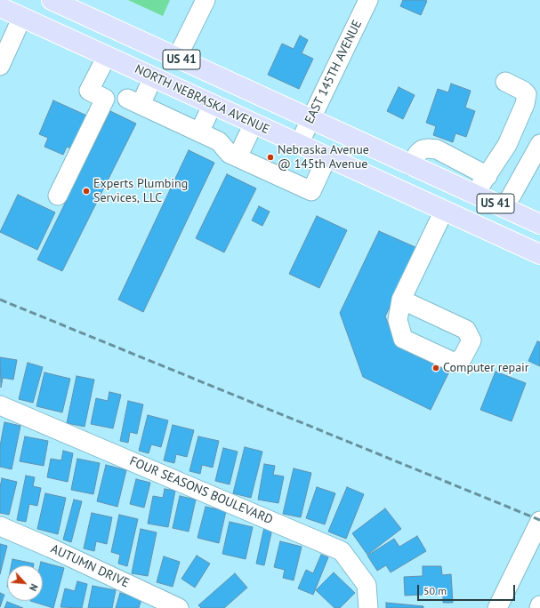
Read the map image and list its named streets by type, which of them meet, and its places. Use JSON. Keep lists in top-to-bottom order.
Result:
{
  "streets": {
    "main road": ["US 41", "NORTH NEBRASKA AVENUE"],
    "street": ["EAST 145TH AVENUE", "FOUR SEASONS BOULEVARD", "AUTUMN DRIVE"]
  },
  "crossings": [
    ["US 41", "EAST 145TH AVENUE"],
    ["EAST 145TH AVENUE", "NORTH NEBRASKA AVENUE"]
  ],
  "places": ["Nebraska Avenue @ 145th Avenue", "Experts Plumbing Services, LLC", "Computer repair"],
  "scale_bar": "50 m",
  "north": "bottom right"
}
